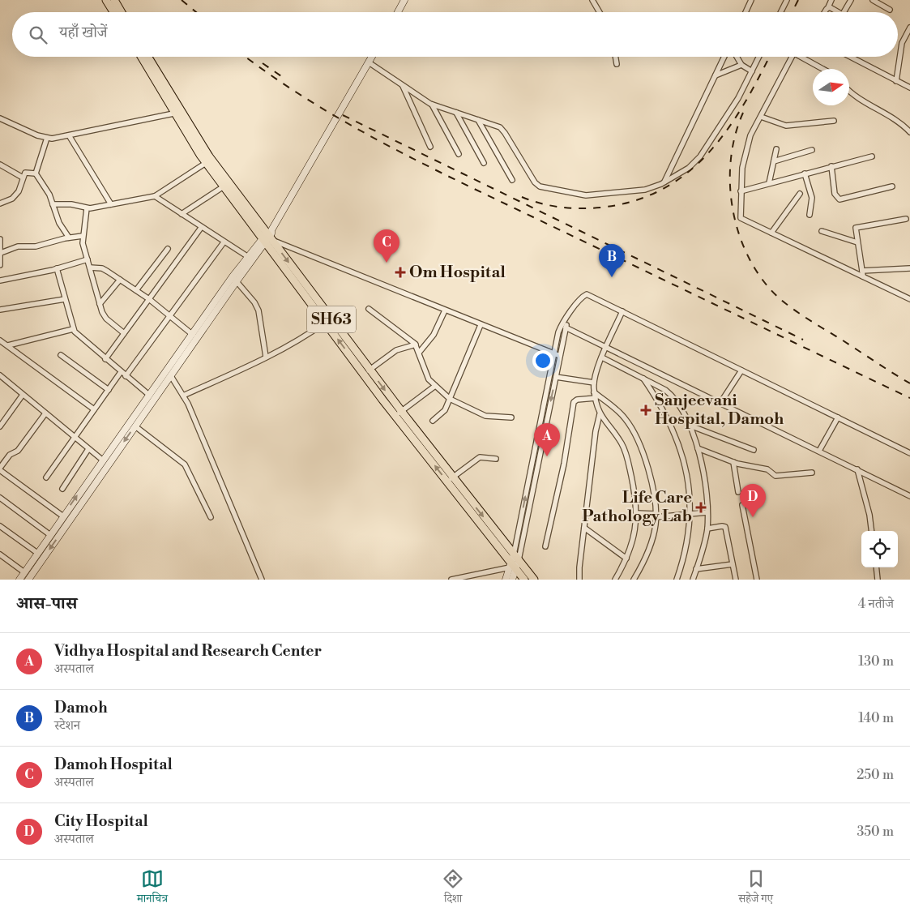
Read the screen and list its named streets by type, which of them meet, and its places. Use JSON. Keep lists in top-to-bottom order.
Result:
{
  "streets": {
    "main road": ["SH63"]
  },
  "places": {
    "health": ["Om Hospital", "Sanjeevani Hospital, Damoh", "Life Care Pathology Lab"]
  },
  "north": "right",
  "page": {
    "search": "यहाँ खोजें",
    "pins": [
      "C",
      "B",
      "A",
      "D"
    ],
    "heading": ["आस-पास", "4 नतीजे"],
    "list": [
      {
        "mark": "A",
        "name": "Vidhya Hospital and Research Center",
        "note": "अस्पताल",
        "value": "130 m"
      },
      {
        "mark": "B",
        "name": "Damoh",
        "note": "स्टेशन",
        "value": "140 m"
      },
      {
        "mark": "C",
        "name": "Damoh Hospital",
        "note": "अस्पताल",
        "value": "250 m"
      },
      {
        "mark": "D",
        "name": "City Hospital",
        "note": "अस्पताल",
        "value": "350 m"
      }
    ],
    "nav": ["मानचित्र", "दिशा", "सहेजे गए"]
  }
}
